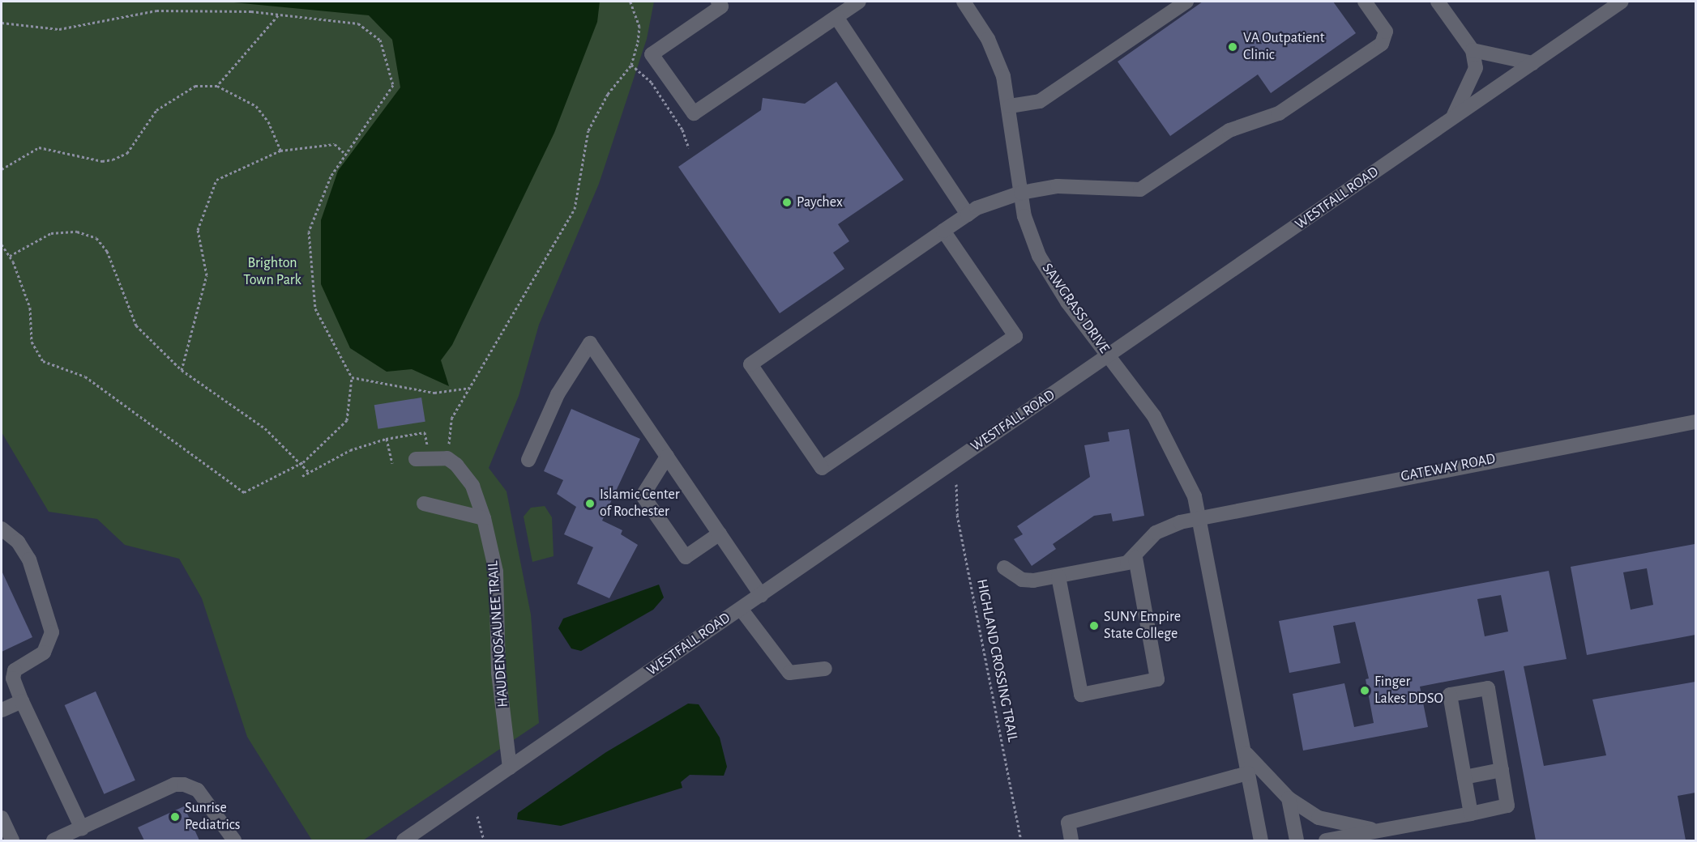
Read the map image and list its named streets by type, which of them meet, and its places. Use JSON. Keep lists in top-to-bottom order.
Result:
{
  "streets": {
    "street": [
      "WESTFALL ROAD",
      "SAWGRASS DRIVE",
      "GATEWAY ROAD",
      "HAUDENOSAUNEE TRAIL"
    ],
    "path": ["HIGHLAND CROSSING TRAIL"]
  },
  "crossings": [
    ["WESTFALL ROAD", "SAWGRASS DRIVE"],
    ["WESTFALL ROAD", "HAUDENOSAUNEE TRAIL"],
    ["SAWGRASS DRIVE", "GATEWAY ROAD"]
  ],
  "parks": ["Brighton Town Park"],
  "places": [
    "VA Outpatient Clinic",
    "Paychex",
    "Islamic Center of Rochester",
    "SUNY Empire State College",
    "Finger Lakes DDSO",
    "Sunrise Pediatrics"
  ]
}
